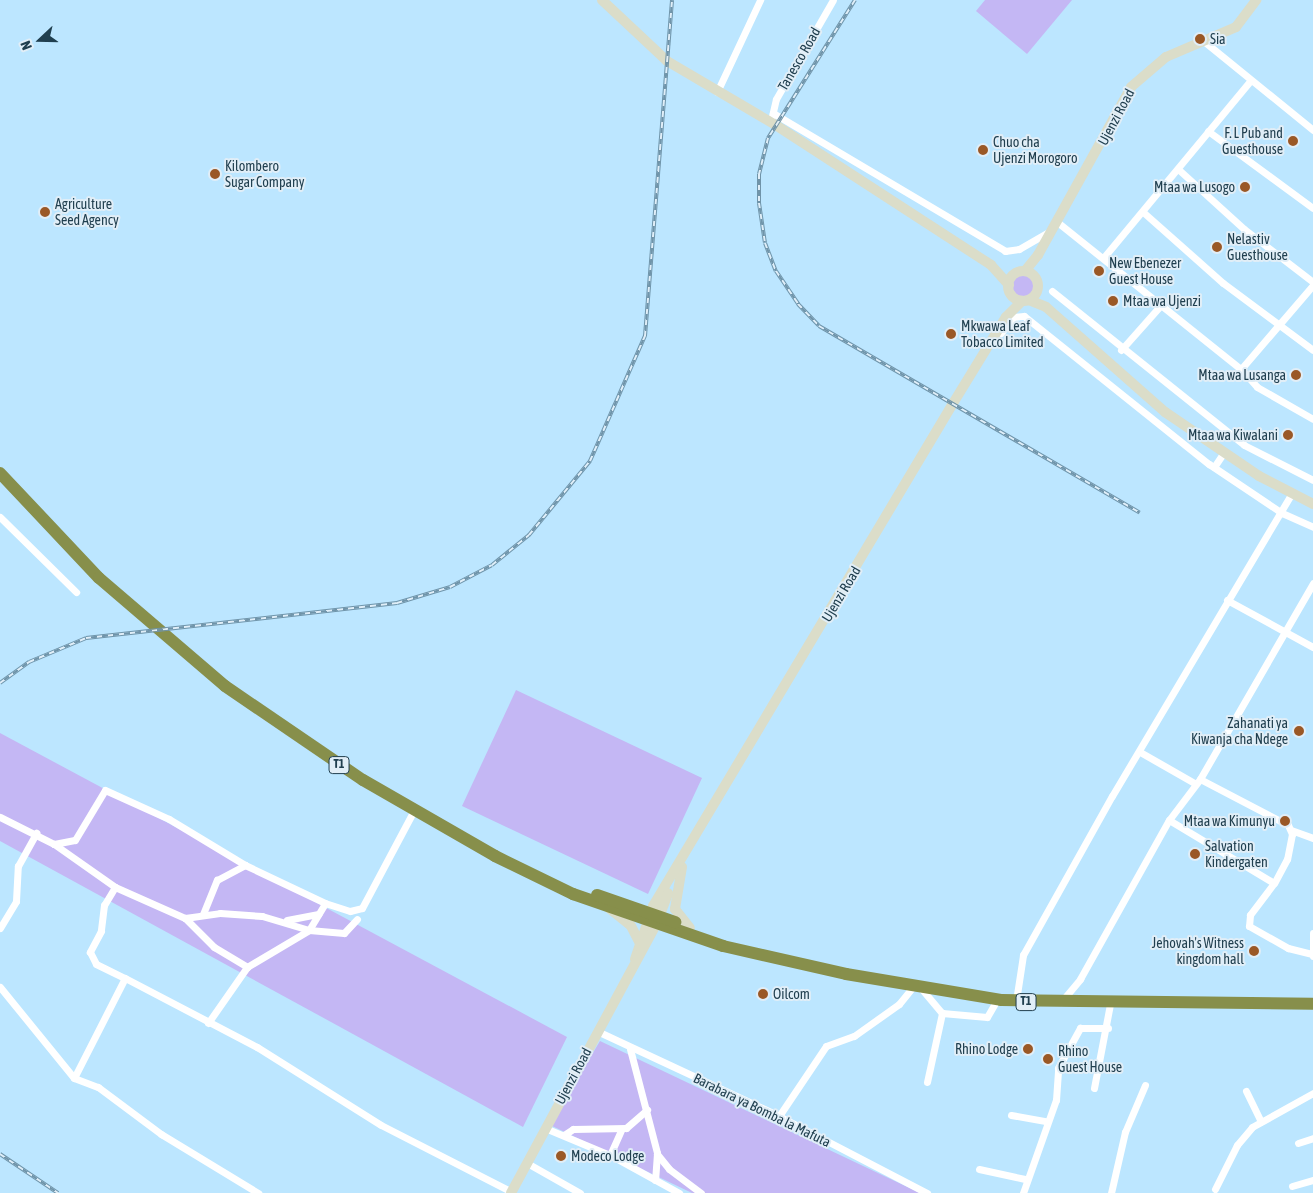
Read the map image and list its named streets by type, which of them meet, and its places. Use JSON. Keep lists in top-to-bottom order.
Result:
{
  "streets": {
    "highway": ["T1"],
    "street": ["Tanesco Road", "Ujenzi Road", "Barabara ya Bomba la Mafuta"]
  },
  "crossings": [
    ["Ujenzi Road", "T1"],
    ["Ujenzi Road", "Barabara ya Bomba la Mafuta"]
  ],
  "places": [
    "Sia",
    "F. L Pub and Guesthouse",
    "Chuo cha Ujenzi Morogoro",
    "Kilombero Sugar Company",
    "Mtaa wa Lusogo",
    "Agriculture Seed Agency",
    "Nelastiv Guesthouse",
    "New Ebenezer Guest House",
    "Mtaa wa Ujenzi",
    "Mkwawa Leaf Tobacco Limited",
    "Mtaa wa Lusanga",
    "Mtaa wa Kiwalani",
    "Zahanati ya Kiwanja cha Ndege",
    "Mtaa wa Kimunyu",
    "Salvation Kindergaten",
    "Jehovah's Witness kingdom hall",
    "Oilcom",
    "Rhino Lodge",
    "Rhino Guest House",
    "Modeco Lodge"
  ],
  "north": "left"
}
